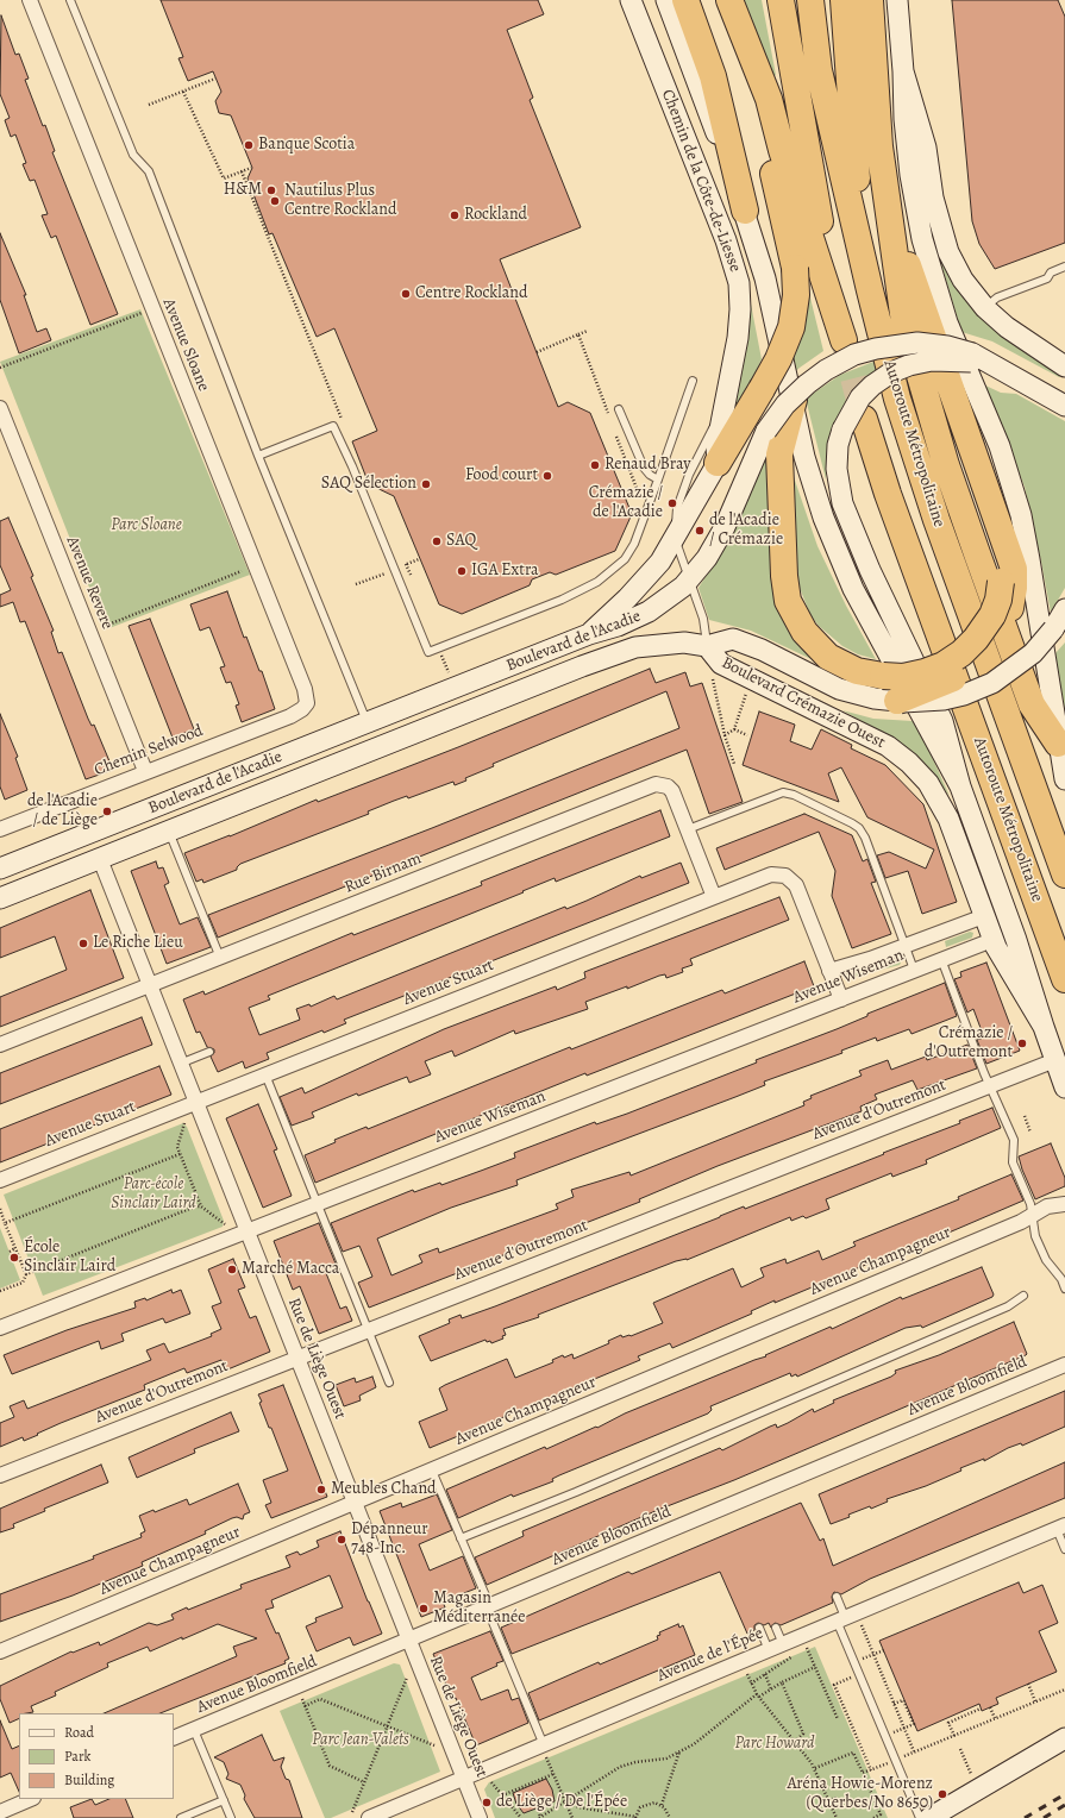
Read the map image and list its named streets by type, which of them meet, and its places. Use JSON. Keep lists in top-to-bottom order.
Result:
{
  "streets": {
    "highway": ["Autoroute Métropolitaine"],
    "main road": ["Chemin de la Côte-de-Liesse", "Boulevard de l'Acadie", "Boulevard Crémazie Ouest"],
    "street": [
      "Avenue Sloane",
      "Avenue Revere",
      "Chemin Selwood",
      "Rue Birnam",
      "Avenue Wiseman",
      "Avenue Stuart",
      "Avenue d'Outremont",
      "Avenue Champagneur",
      "Rue de Liège Ouest",
      "Avenue Bloomfield",
      "Avenue de l'Épée"
    ]
  },
  "crossings": [
    ["Avenue Sloane", "Chemin Selwood"],
    ["Avenue Revere", "Chemin Selwood"],
    ["Boulevard de l'Acadie", "Boulevard Crémazie Ouest"],
    ["Boulevard de l'Acadie", "Rue de Liège Ouest"],
    ["Boulevard Crémazie Ouest", "Avenue Wiseman"],
    ["Boulevard Crémazie Ouest", "Avenue d'Outremont"],
    ["Rue Birnam", "Avenue Stuart"],
    ["Rue Birnam", "Rue de Liège Ouest"],
    ["Avenue Wiseman", "Avenue Stuart"],
    ["Avenue Wiseman", "Rue de Liège Ouest"],
    ["Avenue Stuart", "Rue de Liège Ouest"],
    ["Avenue d'Outremont", "Rue de Liège Ouest"],
    ["Avenue Champagneur", "Rue de Liège Ouest"],
    ["Rue de Liège Ouest", "Avenue Bloomfield"],
    ["Rue de Liège Ouest", "Avenue de l'Épée"]
  ],
  "parks": [
    "Parc Sloane",
    "Parc-école Sinclair Laird",
    "Parc Jean-Valets",
    "Parc Howard"
  ],
  "places": [
    "Banque Scotia",
    "H&M",
    "Nautilus Plus Centre Rockland",
    "Rockland",
    "Centre Rockland",
    "Renaud Bray",
    "Food court",
    "SAQ Sélection",
    "Crémazie / de l'Acadie",
    "de l'Acadie / Crémazie",
    "SAQ",
    "IGA Extra",
    "de l'Acadie / de Liège",
    "Le Riche Lieu",
    "Crémazie / d'Outremont",
    "École Sinclair Laird",
    "Marché Macca",
    "Meubles Chand",
    "Dépanneur 748-Inc.",
    "Magasin Méditerranée",
    "Aréna Howie-Morenz (Querbes/No 8650)",
    "de Liège / De l'Épée"
  ],
  "legend": ["Road", "Park", "Building"]
}
